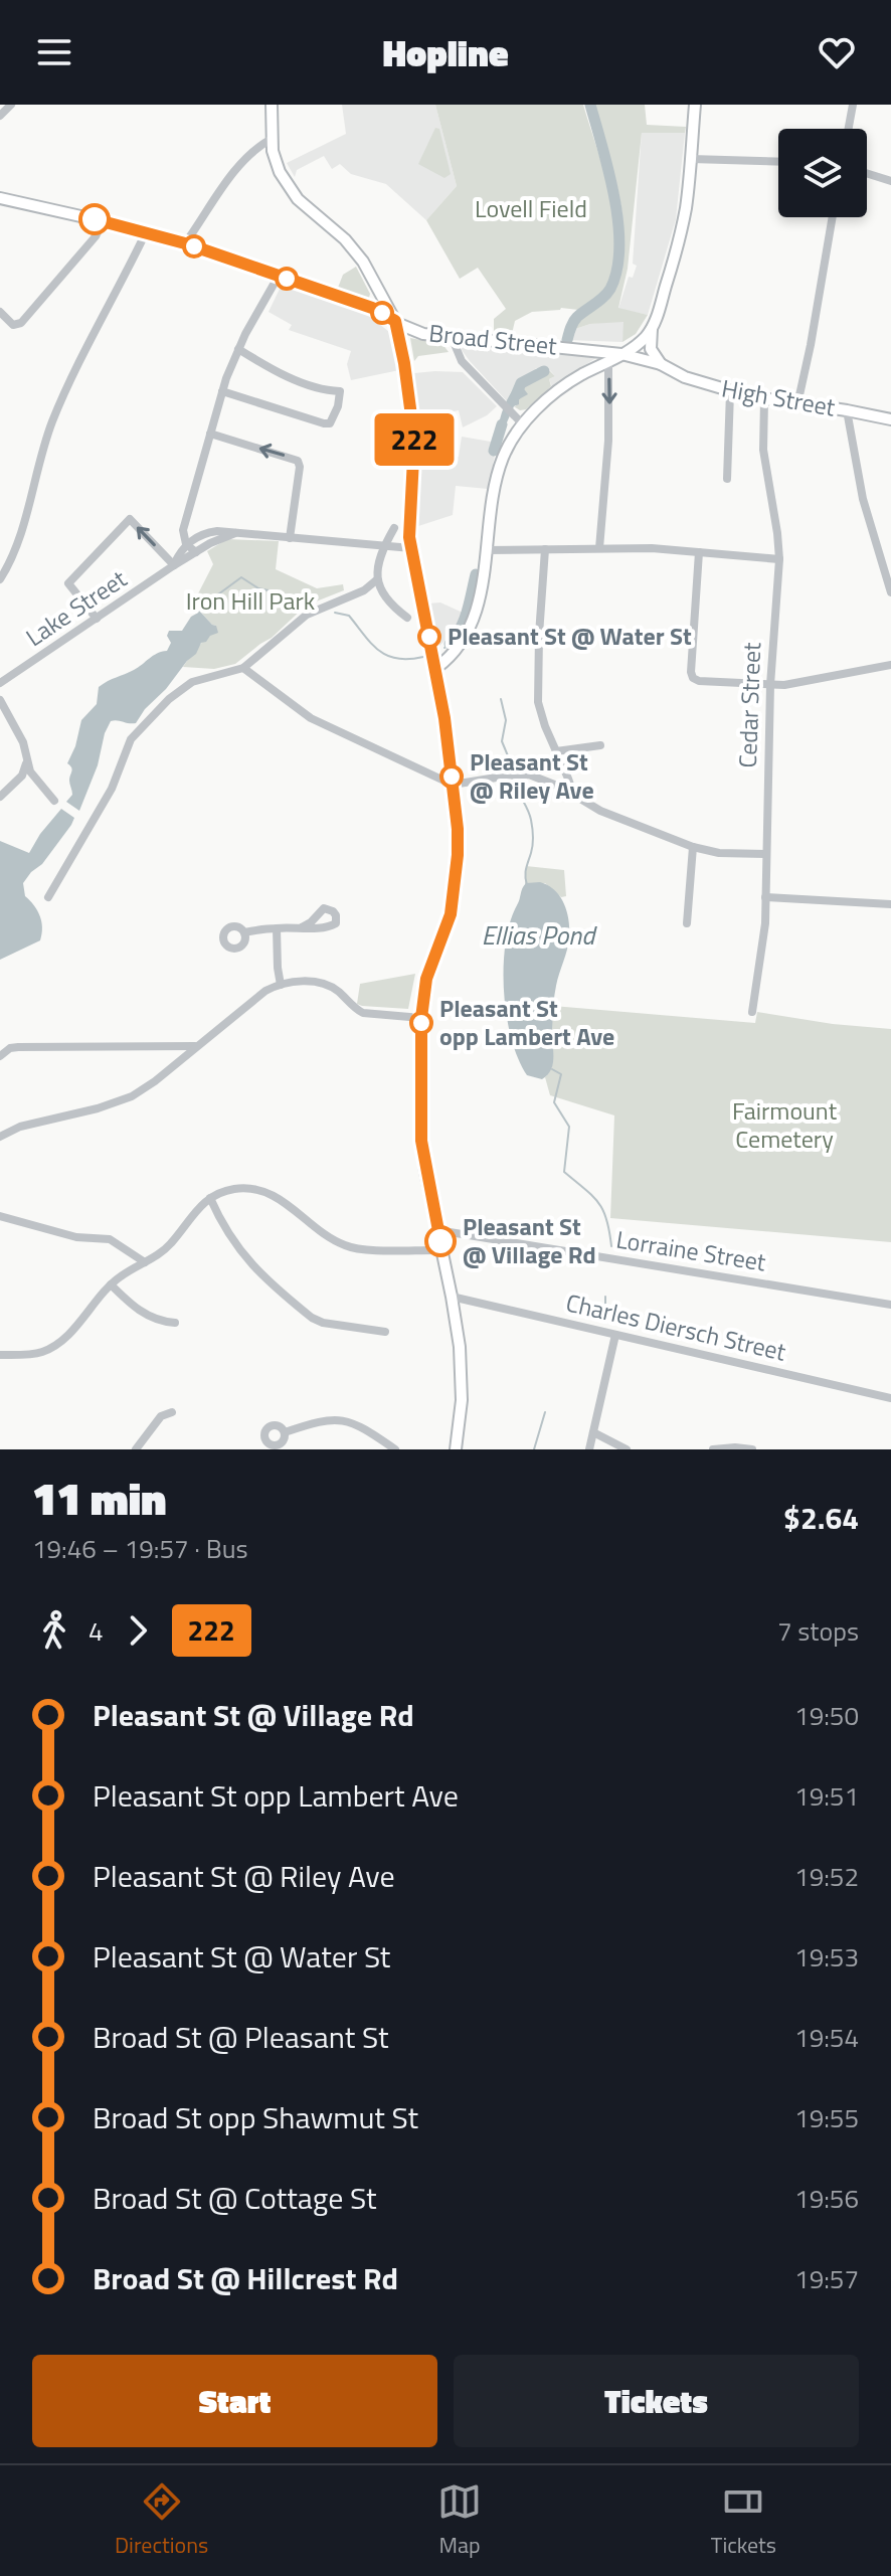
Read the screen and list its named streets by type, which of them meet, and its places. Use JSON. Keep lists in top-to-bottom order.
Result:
{
  "streets": {
    "main road": ["Broad Street", "High Street"],
    "street": [
      "Lake Street",
      "Cedar Street",
      "Lorraine Street",
      "Charles Diersch Street"
    ]
  },
  "crossings": [
    ["Broad Street", "High Street"],
    ["High Street", "Cedar Street"]
  ],
  "water": ["Ellias Pond"],
  "parks": ["Lovell Field", "Iron Hill Park", "Fairmount Cemetery"],
  "places": [
    "Pleasant St @ Water St",
    "Pleasant St @ Riley Ave",
    "Pleasant St opp Lambert Ave",
    "Pleasant St @ Village Rd"
  ],
  "lines": ["bus line 222"],
  "page": {
    "header": "Hopline",
    "on_map": "222",
    "heading": ["11 min", "19:46 – 19:57 · Bus", "$2.64"],
    "legs": ["4", "222", "7 stops"],
    "list": [
      {
        "name": "Pleasant St @ Village Rd",
        "value": "19:50"
      },
      {
        "name": "Pleasant St opp Lambert Ave",
        "value": "19:51"
      },
      {
        "name": "Pleasant St @ Riley Ave",
        "value": "19:52"
      },
      {
        "name": "Pleasant St @ Water St",
        "value": "19:53"
      },
      {
        "name": "Broad St @ Pleasant St",
        "value": "19:54"
      },
      {
        "name": "Broad St opp Shawmut St",
        "value": "19:55"
      },
      {
        "name": "Broad St @ Cottage St",
        "value": "19:56"
      },
      {
        "name": "Broad St @ Hillcrest Rd",
        "value": "19:57"
      }
    ],
    "buttons": ["Start", "Tickets"],
    "tabs": ["Directions", "Map", "Tickets"]
  }
}
